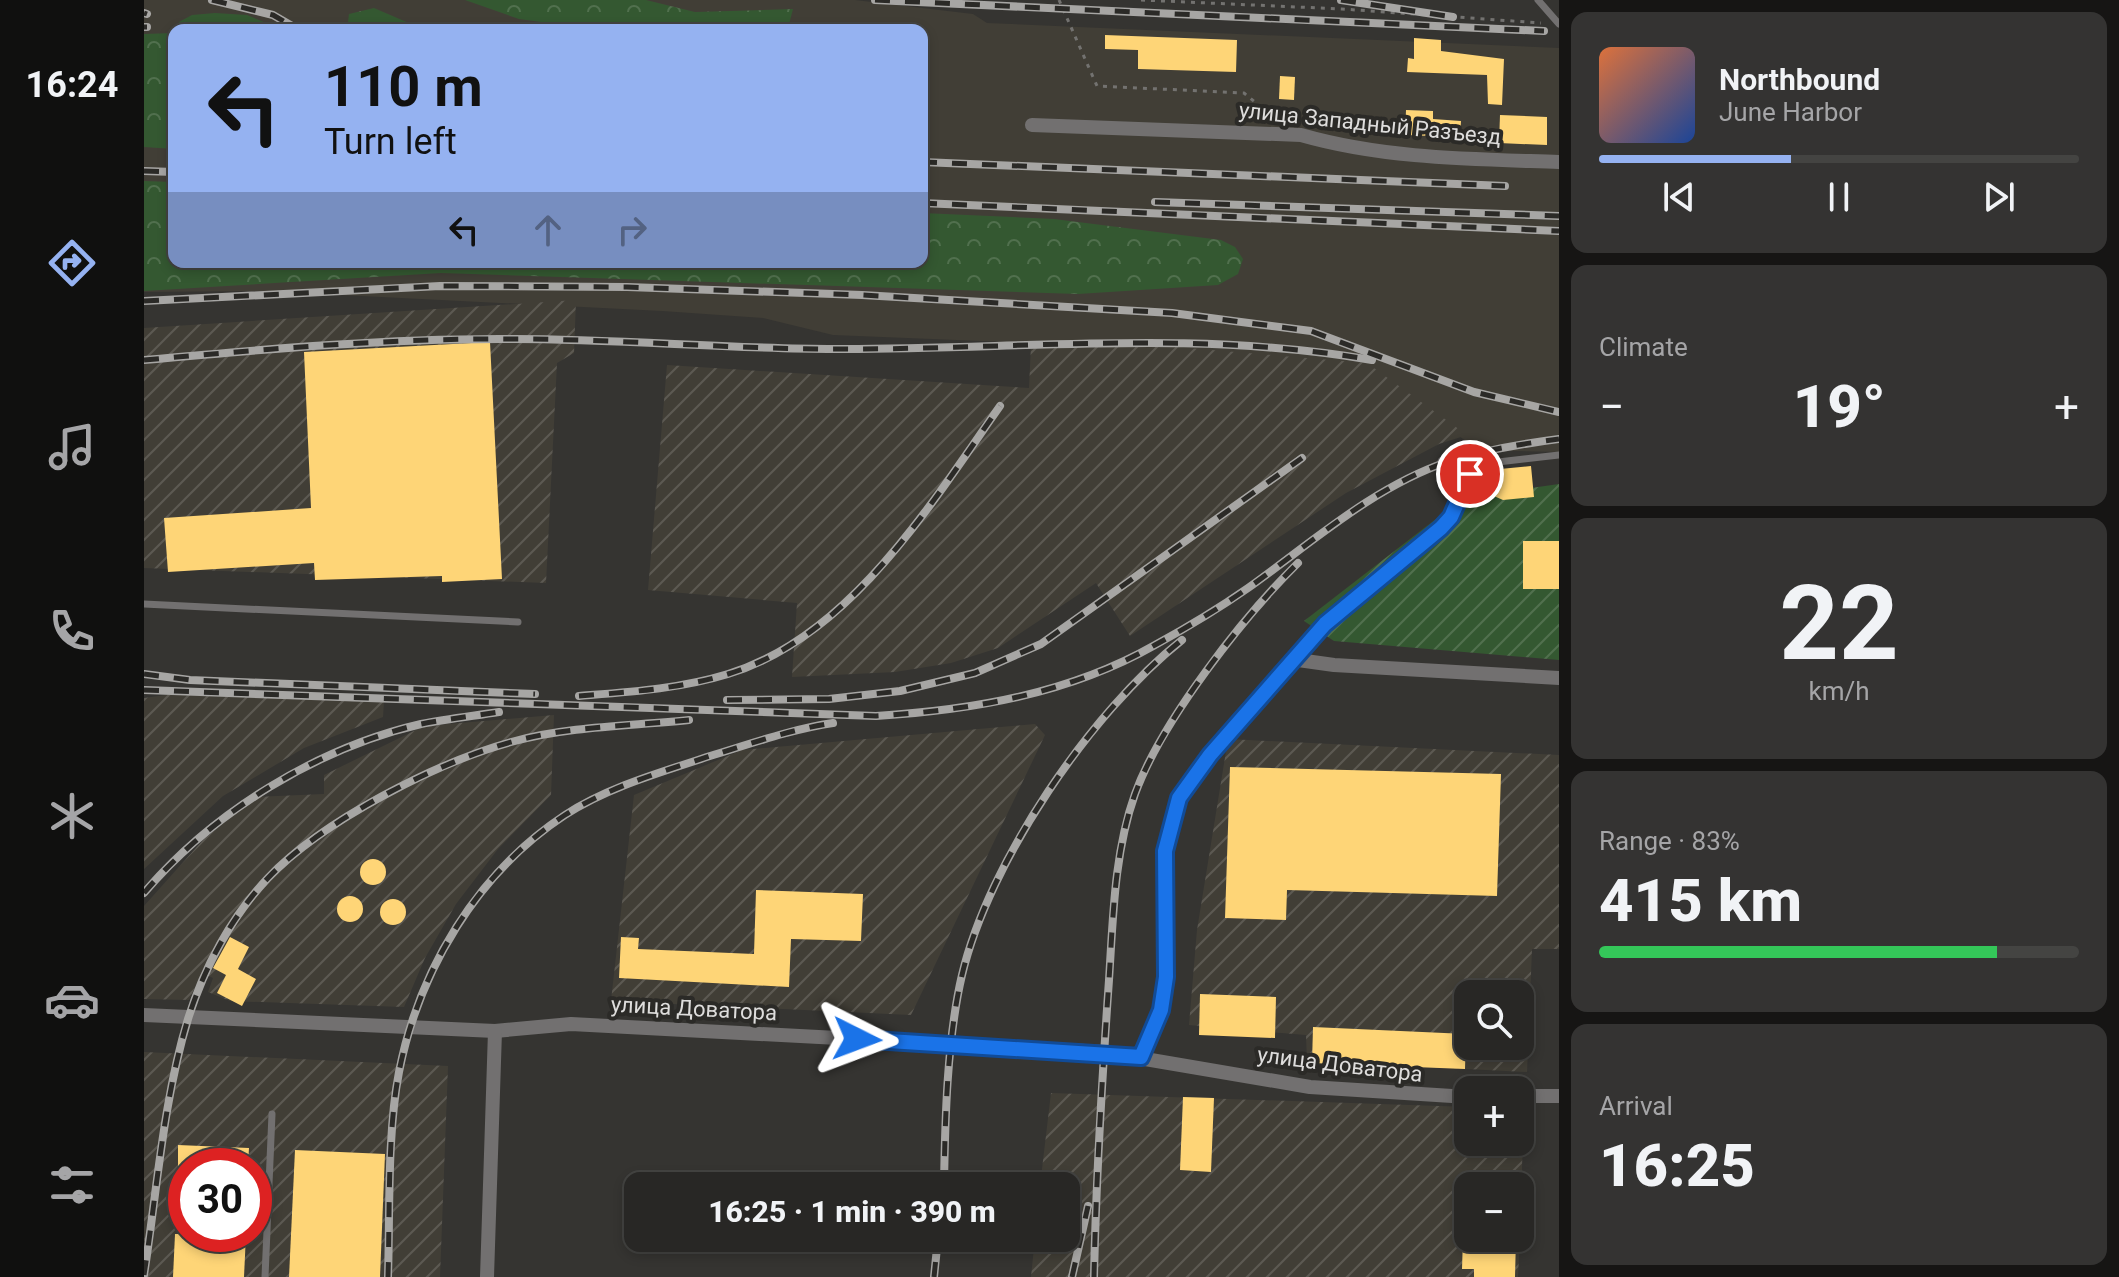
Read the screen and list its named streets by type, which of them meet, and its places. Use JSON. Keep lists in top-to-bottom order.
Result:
{
  "streets": {
    "street": ["улица Западный Разъезд", "улица Доватора"]
  },
  "page": {
    "tabs": "16:24",
    "turn": ["110 m", "Turn left"],
    "song": ["Northbound", "June Harbor"],
    "tile": [
      "Climate",
      ["22", "km/h"],
      ["Range · 83%", "415 km"],
      ["Arrival", "16:25"]
    ],
    "heat": ["−", "19°", "+"],
    "map_buttons": ["+", "−"],
    "limit": "30",
    "trip": "16:25 · 1 min · 390 m"
  }
}
